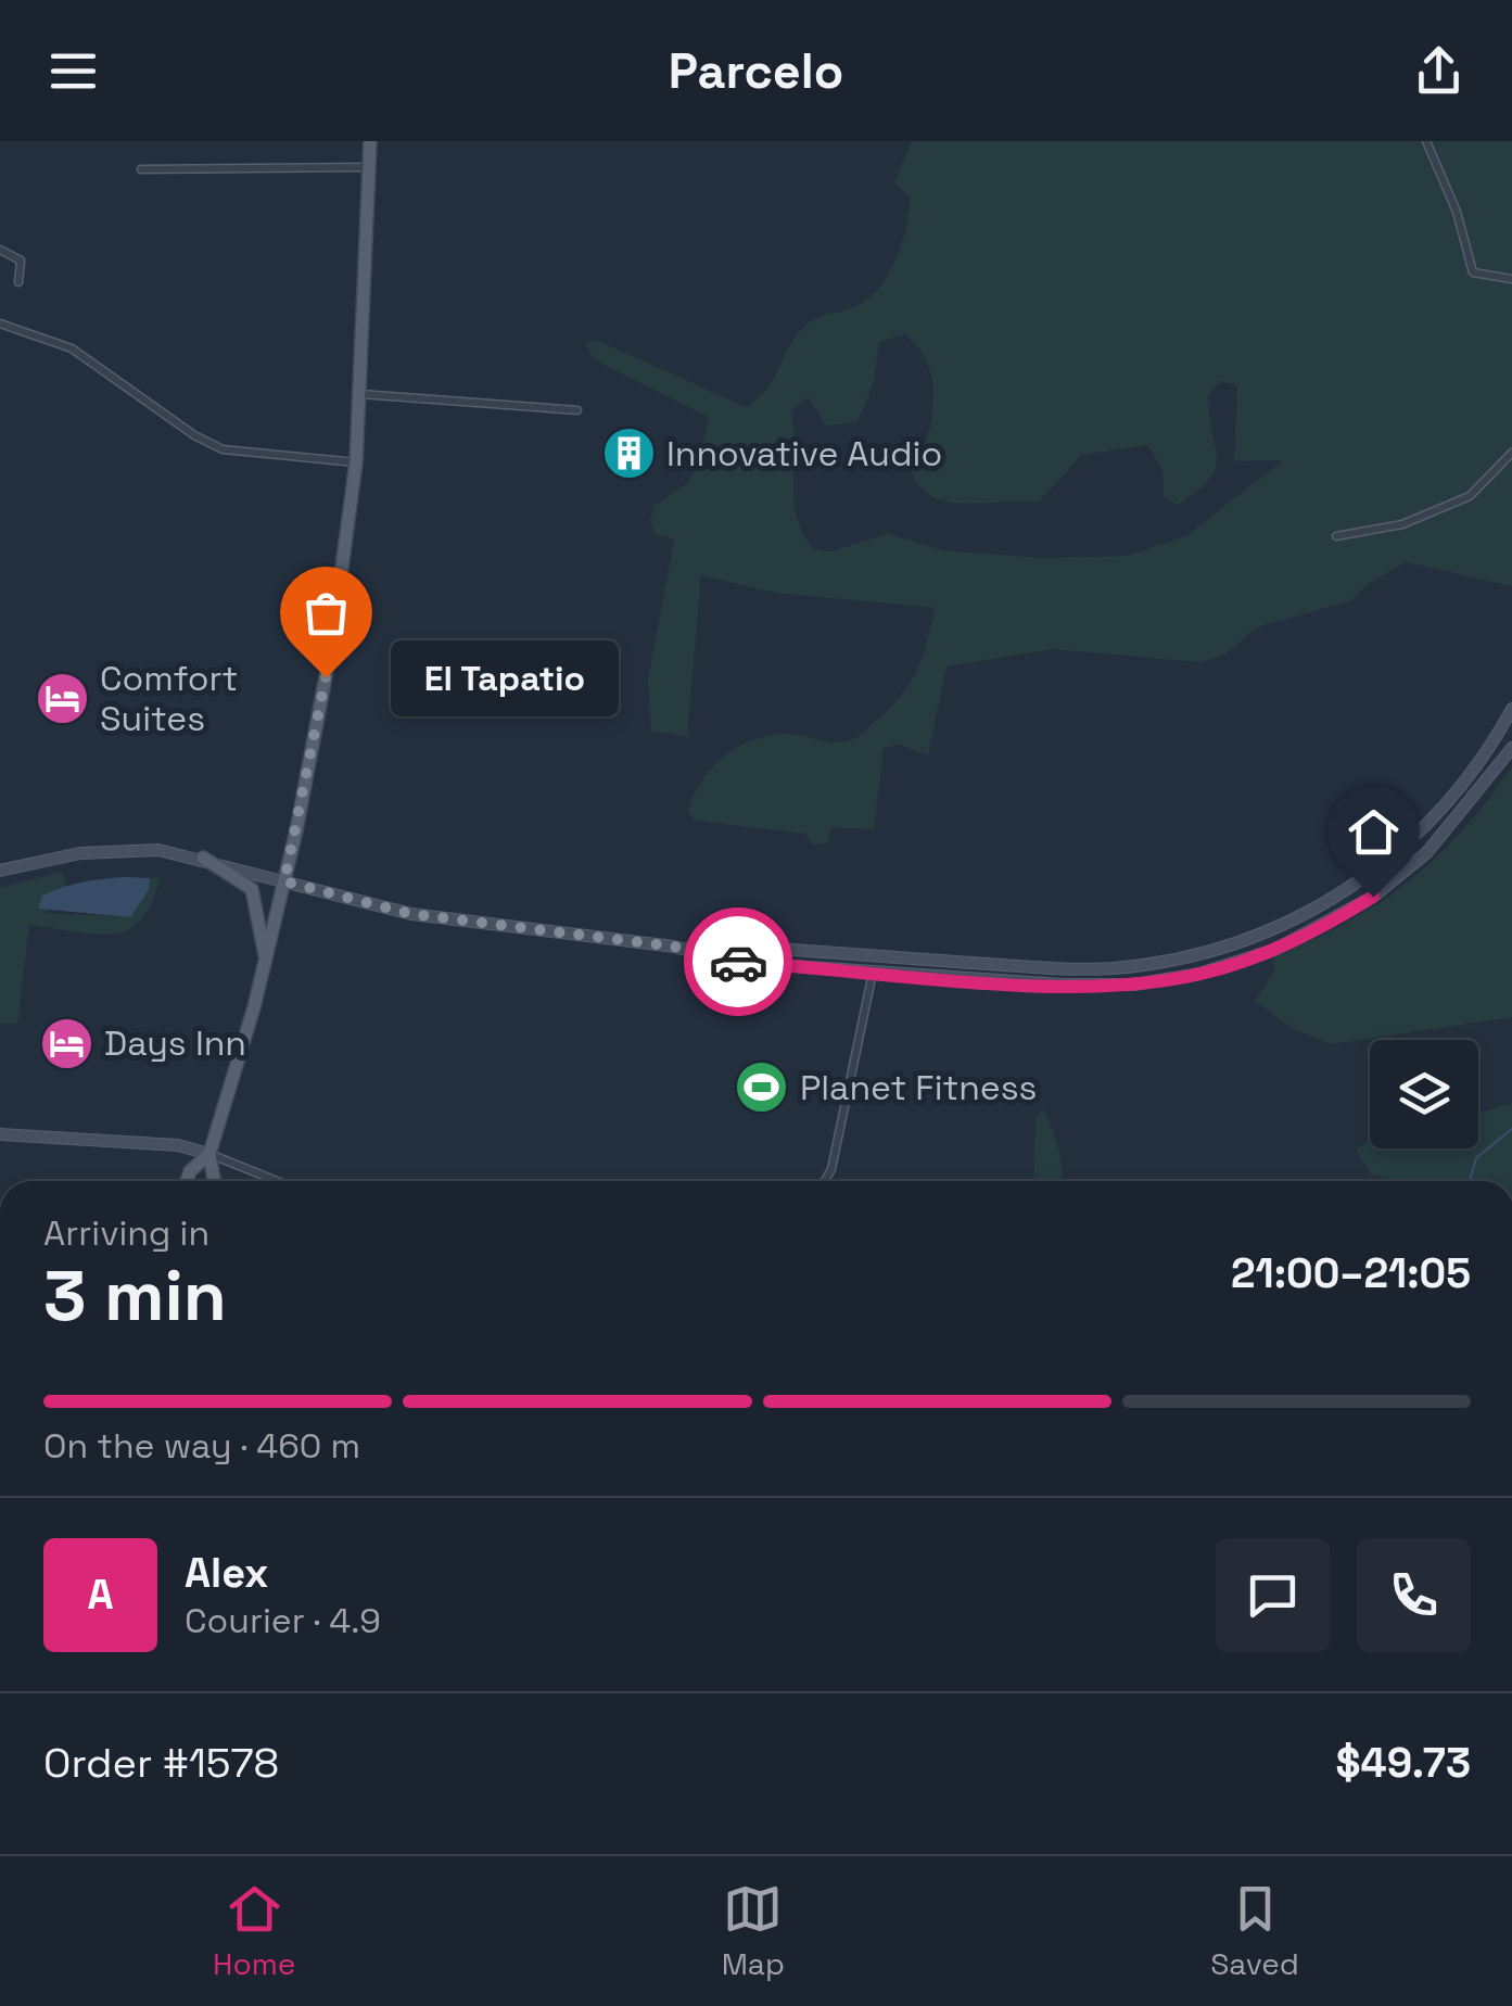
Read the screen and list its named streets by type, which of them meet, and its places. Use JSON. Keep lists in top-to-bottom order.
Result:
{
  "places": {
    "building": ["Innovative Audio"],
    "other": ["El Tapatio"],
    "hotel": ["Comfort Suites", "Days Inn"],
    "sports": ["Planet Fitness"]
  },
  "page": {
    "header": "Parcelo",
    "bubble": "El Tapatio",
    "heading": ["3 min", "Arriving in", "21:00–21:05"],
    "panel": [
      "Alex",
      "Courier · 4.9",
      "Order #1578",
      "$49.73"
    ],
    "bar": "On the way · 460 m",
    "round": "A",
    "tabs": ["Home", "Map", "Saved"]
  }
}
